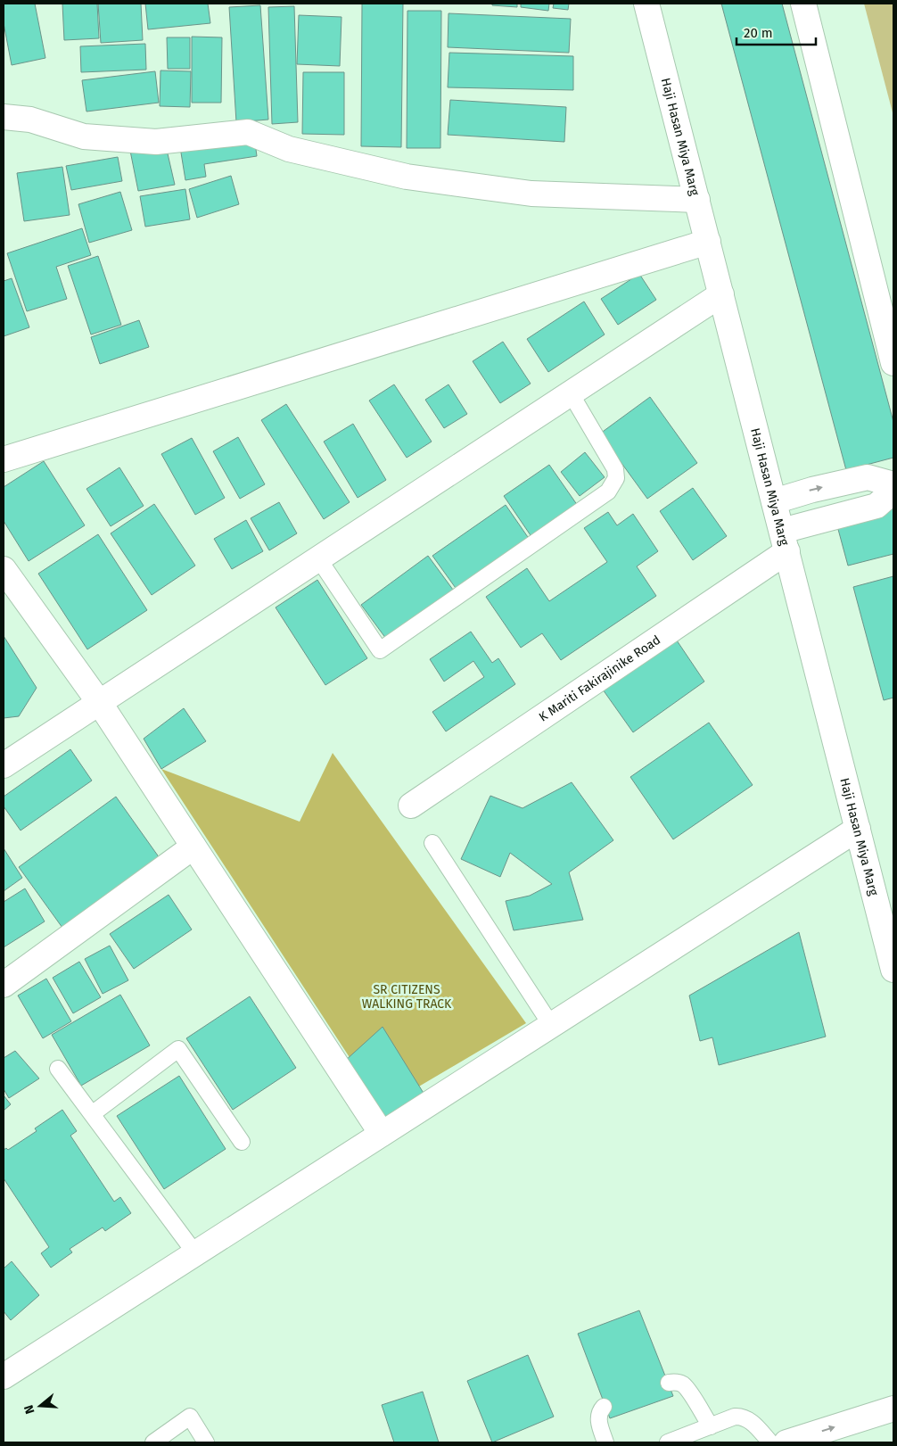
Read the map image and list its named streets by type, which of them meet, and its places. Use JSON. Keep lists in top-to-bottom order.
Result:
{
  "streets": {
    "street": ["Haji Hasan Miya Marg", "K Mariti Fakirajinike Road"]
  },
  "crossings": [
    ["Haji Hasan Miya Marg", "K Mariti Fakirajinike Road"]
  ],
  "parks": ["SR CITIZENS WALKING TRACK"],
  "scale_bar": "20 m",
  "north": "left"
}
